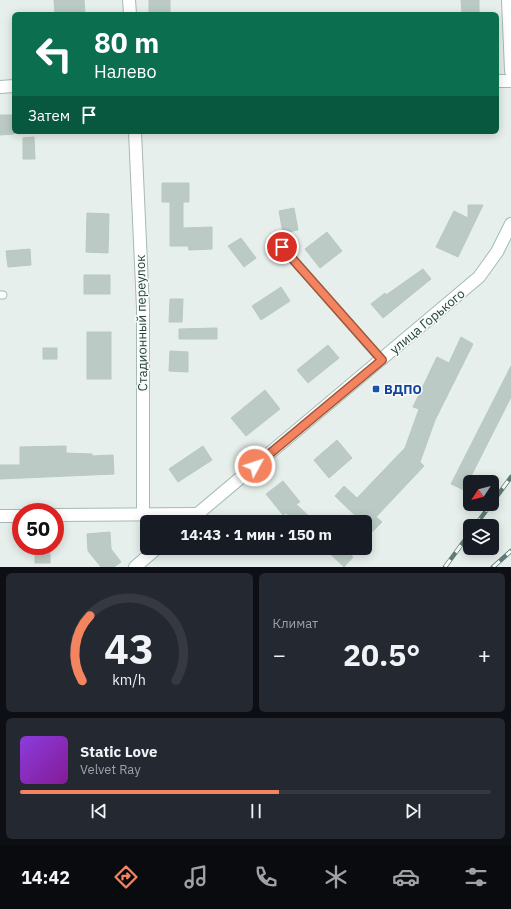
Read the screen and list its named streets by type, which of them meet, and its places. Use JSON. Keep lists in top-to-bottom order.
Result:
{
  "streets": {
    "street": ["улица Горького", "Стадионный переулок"]
  },
  "crossings": [
    ["улица Горького", "Стадионный переулок"]
  ],
  "places": {
    "transit": ["ВДПО"]
  },
  "north": "bottom left",
  "page": {
    "turn": ["80 m", "Налево"],
    "then": "Затем",
    "limit": "50",
    "trip": "14:43 · 1 мин · 150 m",
    "tile": "Климат",
    "heat": ["−", "20.5°", "+"],
    "song": ["Static Love", "Velvet Ray"],
    "tabs": "14:42",
    "gauge": ["43", "km/h"]
  }
}
